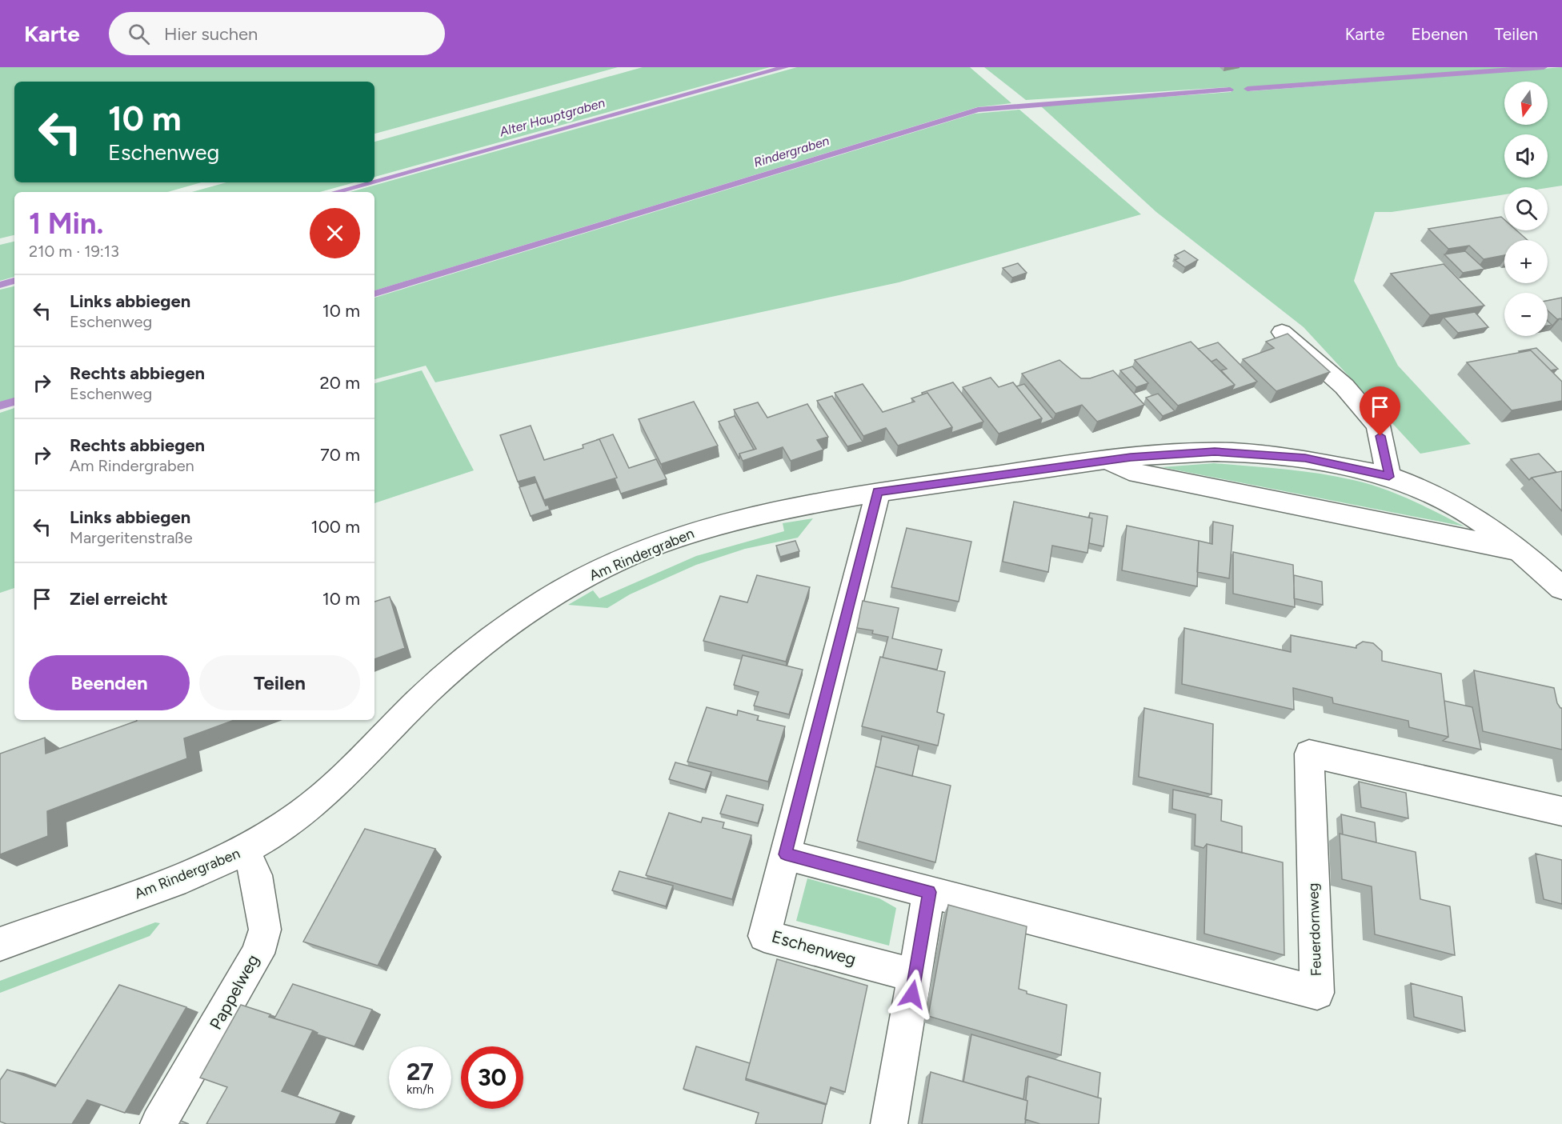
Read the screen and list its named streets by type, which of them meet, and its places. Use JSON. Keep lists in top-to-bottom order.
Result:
{
  "streets": {
    "street": [
      "Am Rindergraben",
      "Feuerdornweg",
      "Eschenweg",
      "Pappelweg"
    ]
  },
  "crossings": [
    ["Am Rindergraben", "Eschenweg"],
    ["Am Rindergraben", "Pappelweg"]
  ],
  "water": ["Alter Hauptgraben", "Rindergraben"],
  "north": "bottom",
  "page": {
    "header": "Karte",
    "search": "Hier suchen",
    "nav": ["Karte", "Ebenen", "Teilen"],
    "map_buttons": ["+", "−"],
    "turn": ["10 m", "Eschenweg"],
    "heading": ["1 Min.", "210 m · 19:13"],
    "list": [
      {
        "name": "Links abbiegen",
        "note": "Eschenweg",
        "value": "10 m"
      },
      {
        "name": "Rechts abbiegen",
        "note": "Eschenweg",
        "value": "20 m"
      },
      {
        "name": "Rechts abbiegen",
        "note": "Am Rindergraben",
        "value": "70 m"
      },
      {
        "name": "Links abbiegen",
        "note": "Margeritenstraße",
        "value": "100 m"
      },
      {
        "name": "Ziel erreicht",
        "value": "10 m"
      }
    ],
    "buttons": ["Beenden", "Teilen"],
    "speed": "27 km/h",
    "limit": "30"
  }
}
